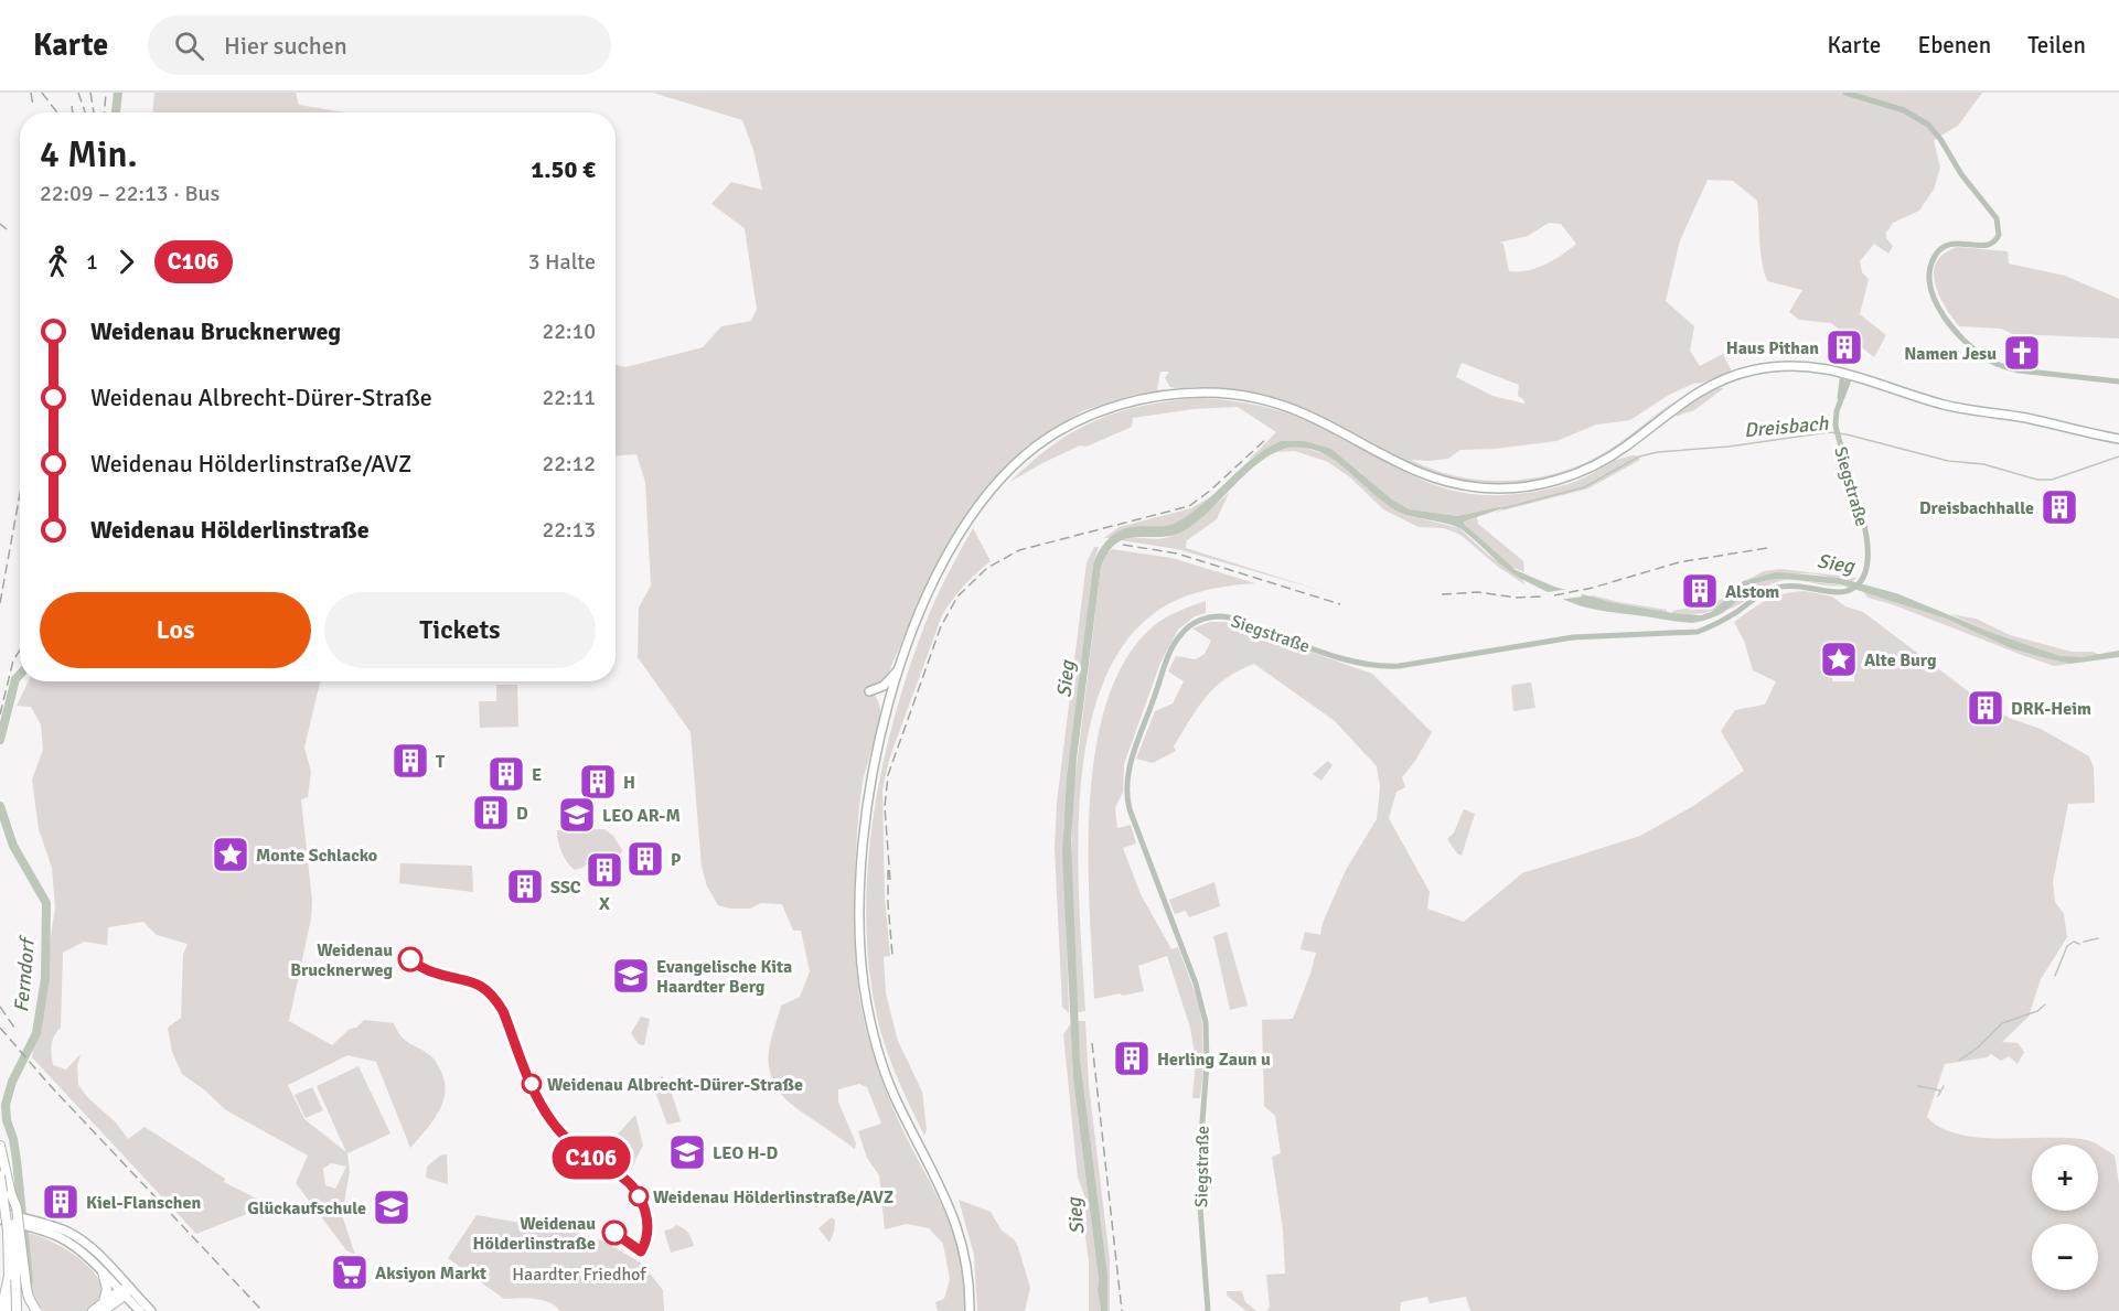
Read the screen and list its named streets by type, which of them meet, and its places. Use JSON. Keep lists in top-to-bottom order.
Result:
{
  "streets": {
    "street": ["Siegstraße"]
  },
  "water": ["Dreisbach", "Sieg", "Ferndorf"],
  "parks": ["Haardter Friedhof"],
  "places": {
    "building": [
      "Haus Pithan",
      "Dreisbachhalle",
      "Alstom",
      "DRK-Heim",
      "T",
      "E",
      "H",
      "D",
      "P",
      "X",
      "SSC",
      "Herling Zaun u",
      "Kiel-Flanschen"
    ],
    "church": ["Namen Jesu"],
    "place": ["Alte Burg", "Monte Schlacko"],
    "school or university": [
      "LEO AR-M",
      "Evangelische Kita Haardter Berg",
      "LEO H-D",
      "Glückaufschule"
    ],
    "other": [
      "Weidenau Brucknerweg",
      "Weidenau Albrecht-Dürer-Straße",
      "Weidenau Hölderlinstraße/AVZ",
      "Weidenau Hölderlinstraße"
    ],
    "supermarket": ["Aksiyon Markt"]
  },
  "lines": ["bus line C106"],
  "page": {
    "header": "Karte",
    "search": "Hier suchen",
    "nav": ["Karte", "Ebenen", "Teilen"],
    "on_map": "C106",
    "heading": ["4 Min.", "22:09 – 22:13 · Bus", "1.50 €"],
    "legs": ["1", "C106", "3 Halte"],
    "list": [
      {
        "name": "Weidenau Brucknerweg",
        "value": "22:10"
      },
      {
        "name": "Weidenau Albrecht-Dürer-Straße",
        "value": "22:11"
      },
      {
        "name": "Weidenau Hölderlinstraße/AVZ",
        "value": "22:12"
      },
      {
        "name": "Weidenau Hölderlinstraße",
        "value": "22:13"
      }
    ],
    "buttons": ["Los", "Tickets"],
    "map_buttons": ["+", "−"]
  }
}
